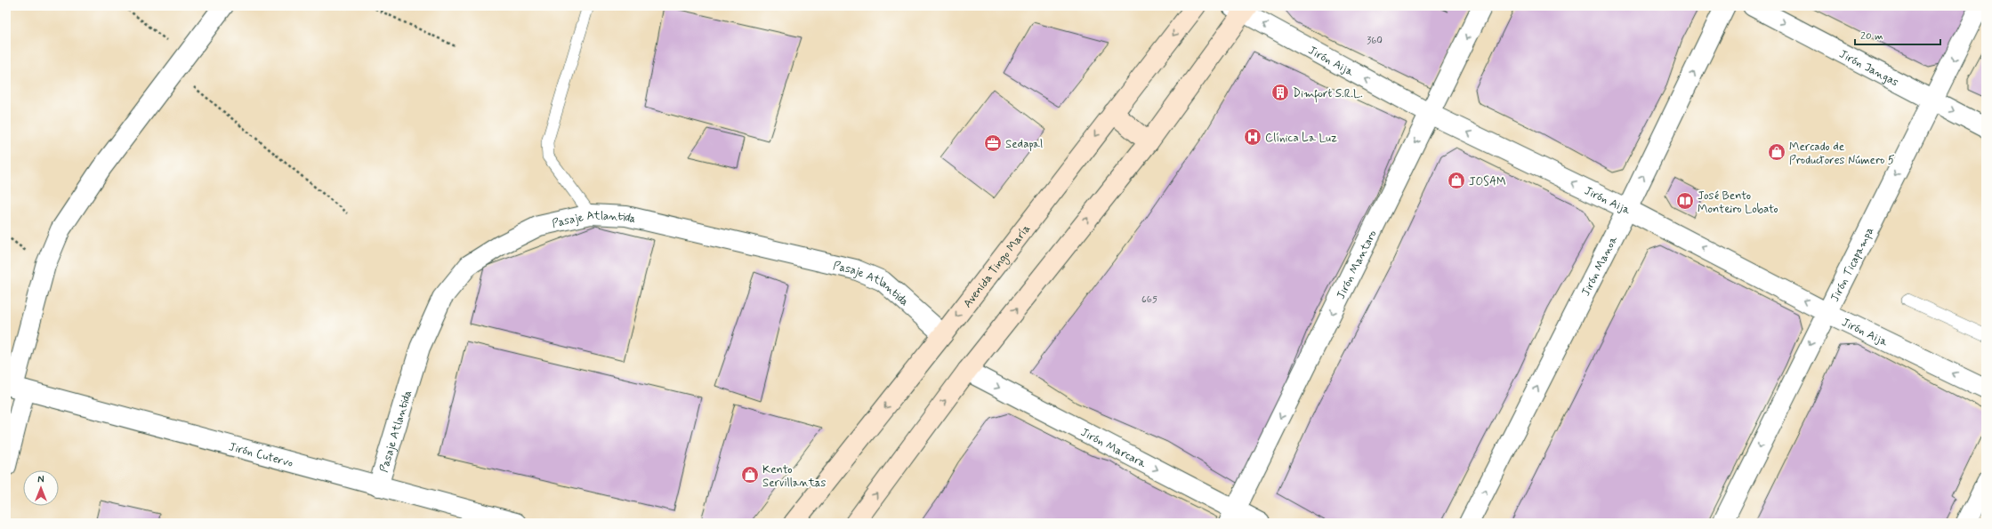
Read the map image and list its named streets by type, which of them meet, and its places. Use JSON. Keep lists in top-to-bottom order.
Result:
{
  "streets": {
    "main road": ["Avenida Tingo María"],
    "street": [
      "Jirón Aija",
      "Jirón Jangas",
      "Pasaje Atlantida",
      "Jirón Ticapampa",
      "Jirón Mantaro",
      "Jirón Manoa",
      "Jirón Marcara",
      "Jirón Cutervo"
    ]
  },
  "crossings": [
    ["Jirón Aija", "Jirón Ticapampa"],
    ["Jirón Aija", "Jirón Mantaro"],
    ["Jirón Aija", "Jirón Manoa"],
    ["Jirón Jangas", "Jirón Ticapampa"],
    ["Pasaje Atlantida", "Avenida Tingo María"],
    ["Pasaje Atlantida", "Jirón Cutervo"],
    ["Jirón Mantaro", "Jirón Marcara"]
  ],
  "one_way": [
    "Jirón Aija",
    "Jirón Jangas",
    "Jirón Ticapampa",
    "Jirón Mantaro",
    "Jirón Manoa",
    "Jirón Marcara"
  ],
  "places": {
    "building": ["Dimfort S.R.L."],
    "hospital": ["Clínica La Luz"],
    "office": ["Sedapal"],
    "shop": ["Mercado de Productores Número 5", "JOSAM", "Kento Servillantas"],
    "library": ["José Bento Monteiro Lobato"]
  },
  "house_numbers": ["360", "665"],
  "scale_bar": "20 m",
  "north": "top"
}
